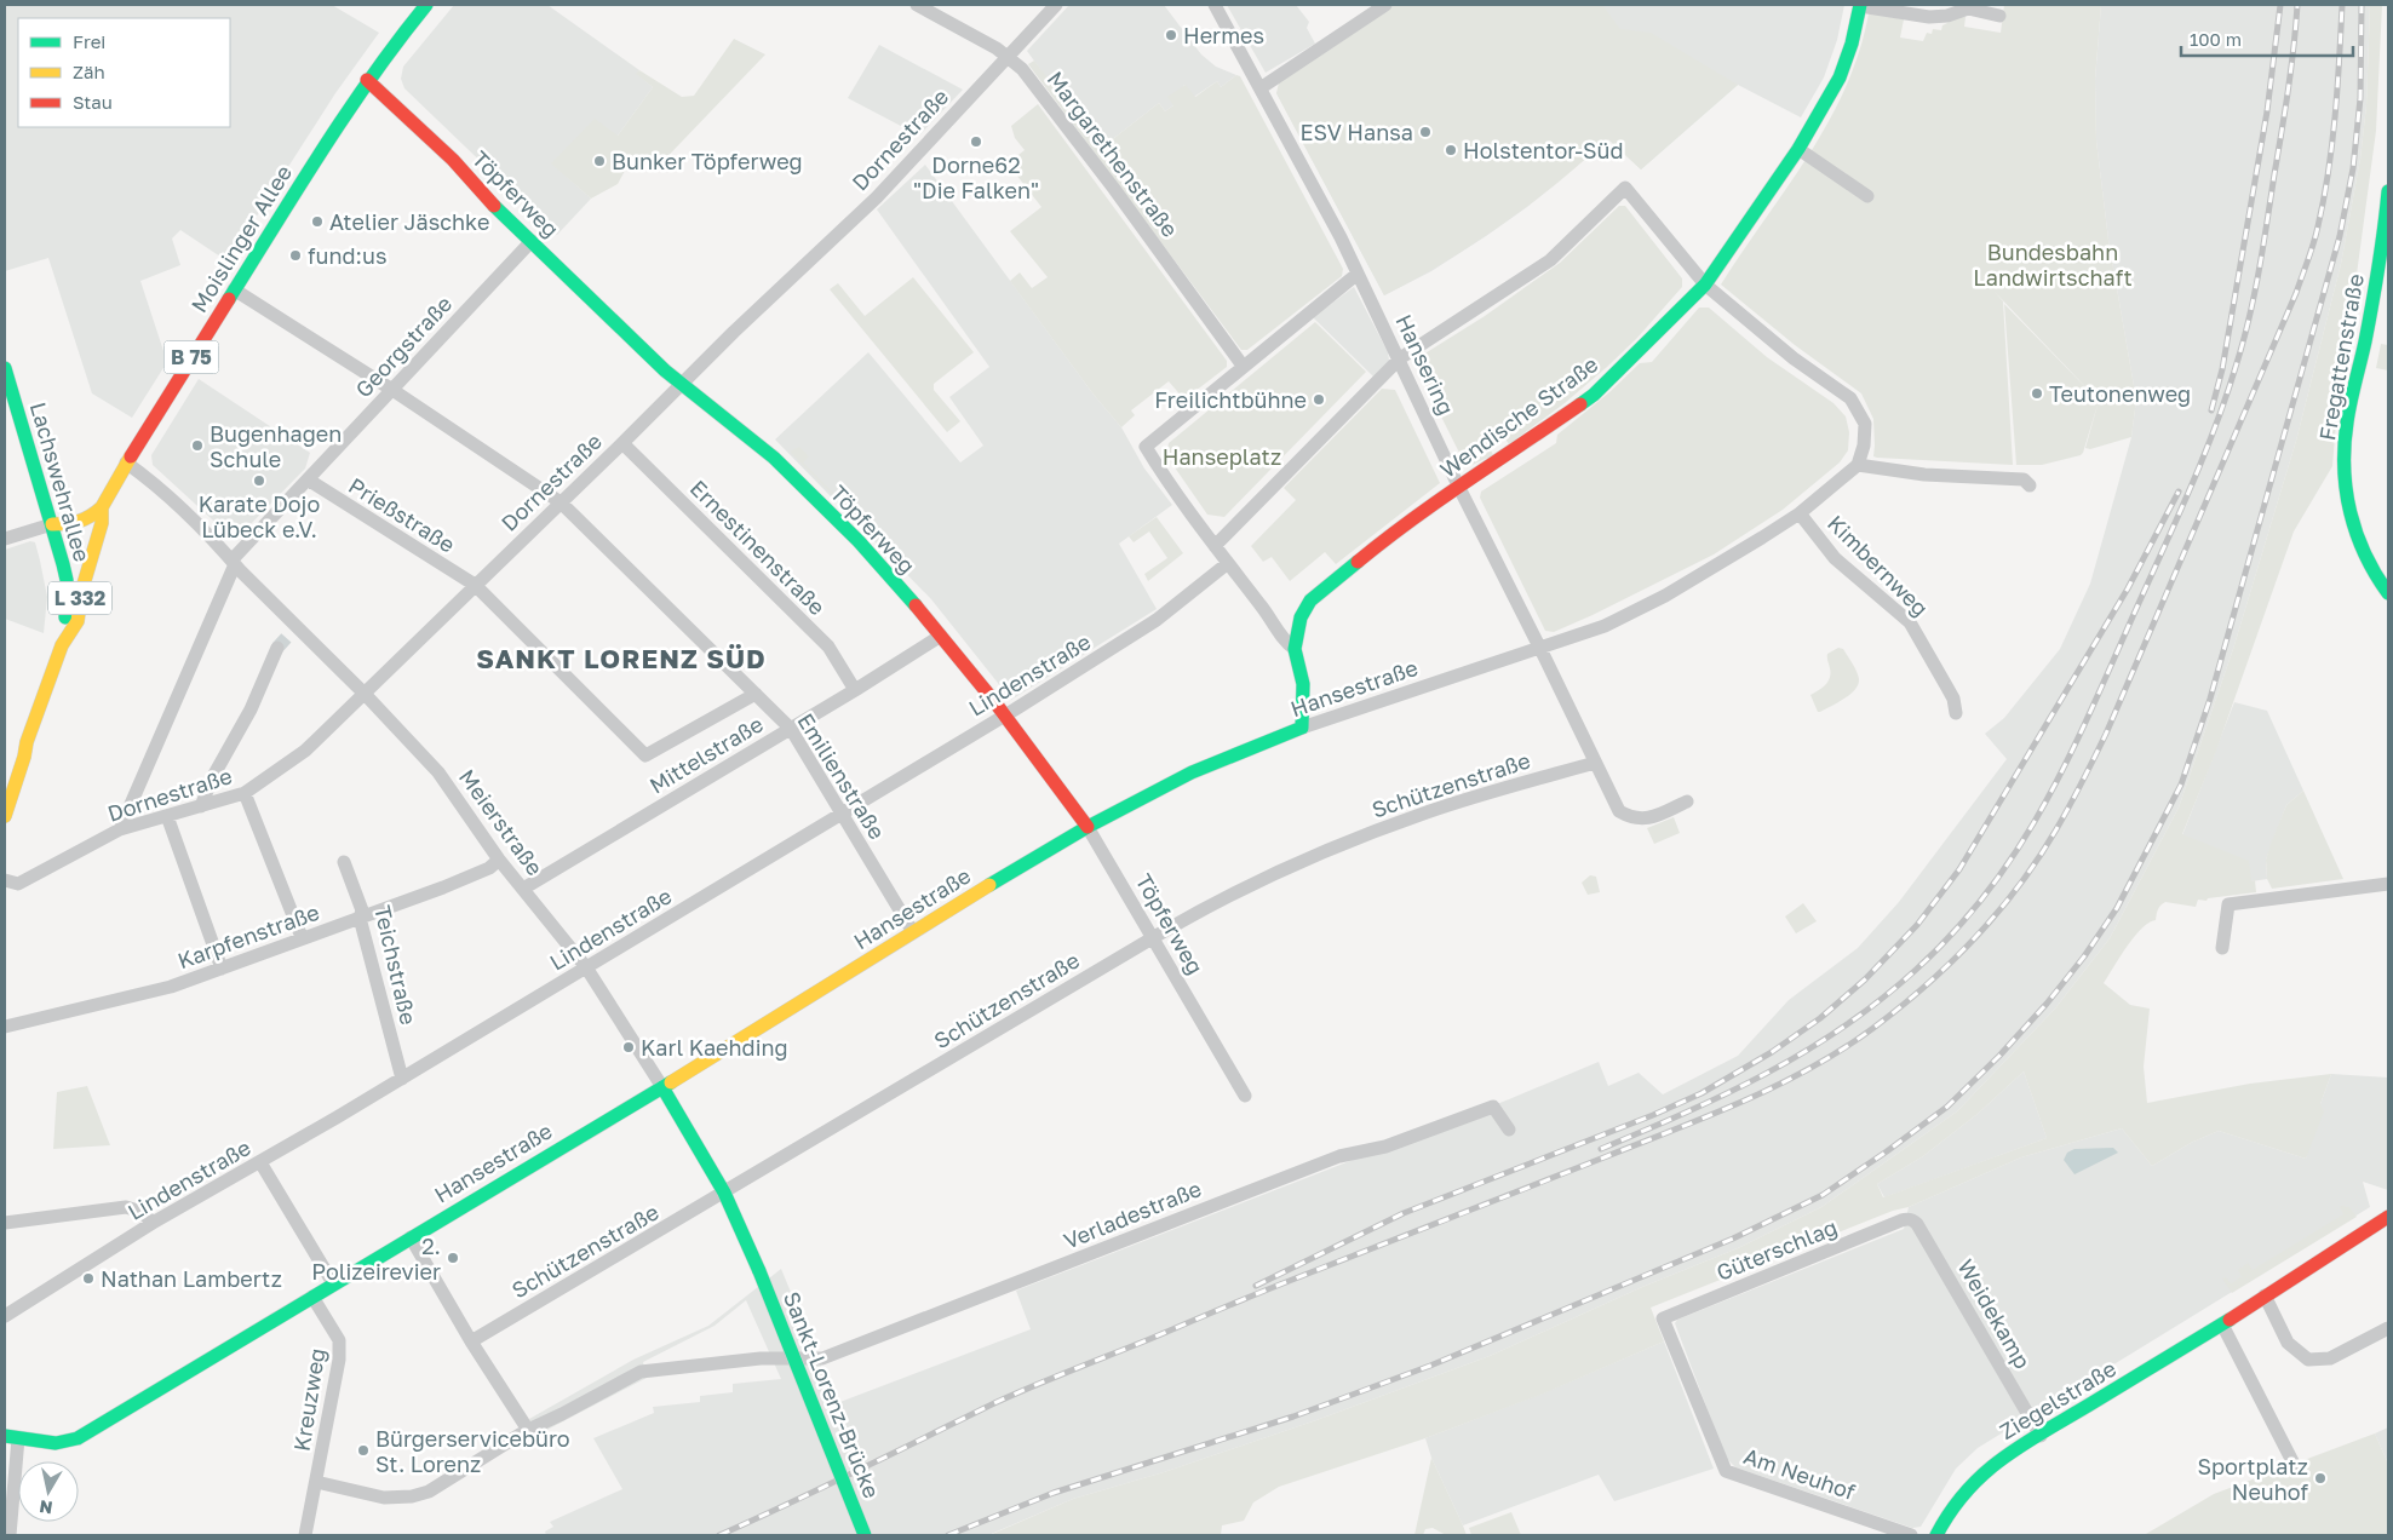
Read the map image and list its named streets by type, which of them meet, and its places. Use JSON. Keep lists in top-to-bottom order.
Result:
{
  "streets": {
    "main road": [
      "Töpferweg",
      "Moislinger Allee",
      "B 75",
      "Fregattenstraße",
      "Wendische Straße",
      "Lachswehrallee",
      "L 332",
      "Hansestraße",
      "Meierstraße",
      "Sankt-Lorenz-Brücke",
      "Ziegelstraße"
    ],
    "street": [
      "Dornestraße",
      "Margarethenstraße",
      "Georgstraße",
      "Hansering",
      "Prießstraße",
      "Ernestinenstraße",
      "Kimbernweg",
      "Lindenstraße",
      "Mittelstraße",
      "Emilienstraße",
      "Schützenstraße",
      "Karpfenstraße",
      "Teichstraße",
      "Verladestraße",
      "Güterschlag",
      "Weidekamp",
      "Kreuzweg",
      "Am Neuhof"
    ]
  },
  "crossings": [
    ["Dornestraße", "Margarethenstraße"],
    ["Dornestraße", "Töpferweg"],
    ["Dornestraße", "Georgstraße"],
    ["Dornestraße", "Prießstraße"],
    ["Dornestraße", "Ernestinenstraße"],
    ["Dornestraße", "Emilienstraße"],
    ["Dornestraße", "Meierstraße"],
    ["Töpferweg", "Moislinger Allee"],
    ["Töpferweg", "Georgstraße"],
    ["Töpferweg", "Lindenstraße"],
    ["Töpferweg", "Hansestraße"],
    ["Töpferweg", "Mittelstraße"],
    ["Töpferweg", "Schützenstraße"],
    ["Moislinger Allee", "B 75"],
    ["Moislinger Allee", "Lachswehrallee"],
    ["Moislinger Allee", "Emilienstraße"],
    ["Moislinger Allee", "Meierstraße"],
    ["Georgstraße", "Prießstraße"],
    ["Georgstraße", "Emilienstraße"],
    ["Georgstraße", "Meierstraße"],
    ["B 75", "Lachswehrallee"],
    ["Hansering", "Wendische Straße"],
    ["Hansering", "Hansestraße"],
    ["Hansering", "Schützenstraße"],
    ["Wendische Straße", "Hansestraße"],
    ["Prießstraße", "Emilienstraße"],
    ["Ernestinenstraße", "Mittelstraße"],
    ["Kimbernweg", "Hansestraße"],
    ["Lindenstraße", "Emilienstraße"],
    ["Lindenstraße", "Meierstraße"],
    ["Lindenstraße", "Teichstraße"],
    ["Hansestraße", "Emilienstraße"],
    ["Hansestraße", "Meierstraße"],
    ["Hansestraße", "Kreuzweg"],
    ["Mittelstraße", "Emilienstraße"],
    ["Mittelstraße", "Meierstraße"],
    ["Schützenstraße", "Meierstraße"],
    ["Meierstraße", "Karpfenstraße"],
    ["Meierstraße", "Sankt-Lorenz-Brücke"],
    ["Karpfenstraße", "Teichstraße"],
    ["Güterschlag", "Weidekamp"],
    ["Güterschlag", "Am Neuhof"],
    ["Weidekamp", "Ziegelstraße"]
  ],
  "districts": ["SANKT LORENZ SÜD"],
  "parks": ["Bundesbahn Landwirtschaft", "Hanseplatz"],
  "places": [
    "Hermes",
    "ESV Hansa",
    "Dorne62 \"Die Falken\"",
    "Holstentor-Süd",
    "Bunker Töpferweg",
    "Atelier Jäschke",
    "fund:us",
    "Teutonenweg",
    "Freilichtbühne",
    "Bugenhagen Schule",
    "Karate Dojo Lübeck e.V.",
    "Karl Kaehding",
    "2. Polizeirevier",
    "Nathan Lambertz",
    "Bürgerservicebüro St. Lorenz",
    "Sportplatz Neuhof"
  ],
  "legend": ["Frei", "Zäh", "Stau"],
  "scale_bar": "100 m",
  "north": "bottom"
}
